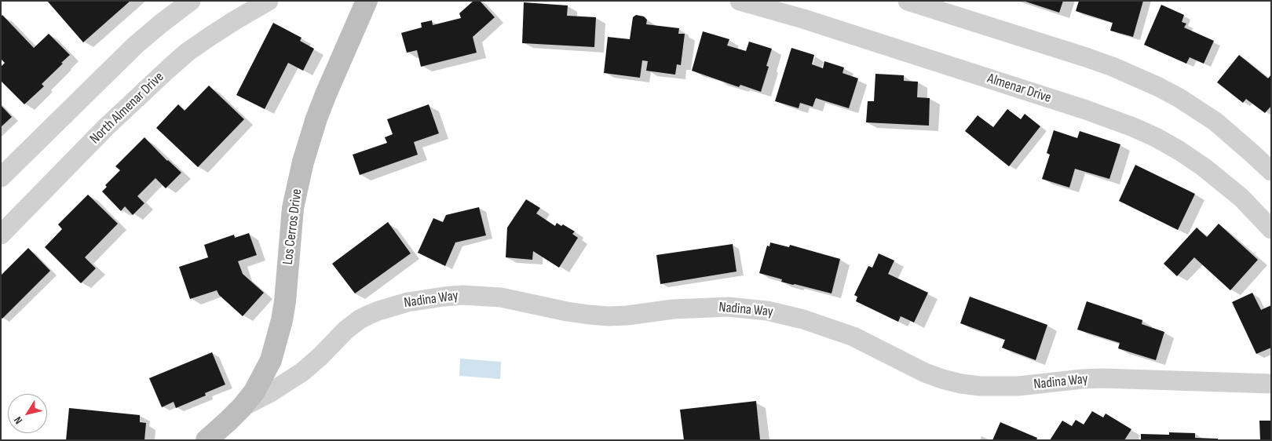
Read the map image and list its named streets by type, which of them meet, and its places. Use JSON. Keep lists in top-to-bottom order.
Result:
{
  "streets": {
    "street": [
      "Almenar Drive",
      "North Almenar Drive",
      "Los Cerros Drive",
      "Nadina Way"
    ]
  },
  "crossings": [
    ["Los Cerros Drive", "Nadina Way"]
  ],
  "north": "bottom left"
}
